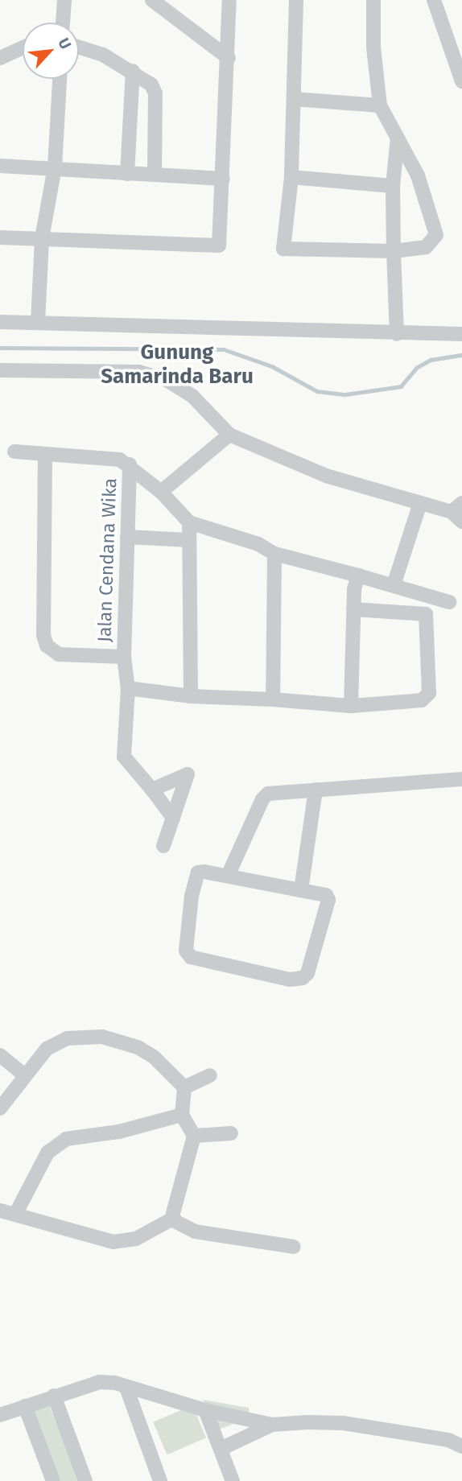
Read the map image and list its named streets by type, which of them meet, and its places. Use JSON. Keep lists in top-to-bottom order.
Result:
{
  "streets": {
    "street": ["Jalan Cendana Wika"]
  },
  "districts": ["Gunung Samarinda Baru"],
  "north": "top right"
}
